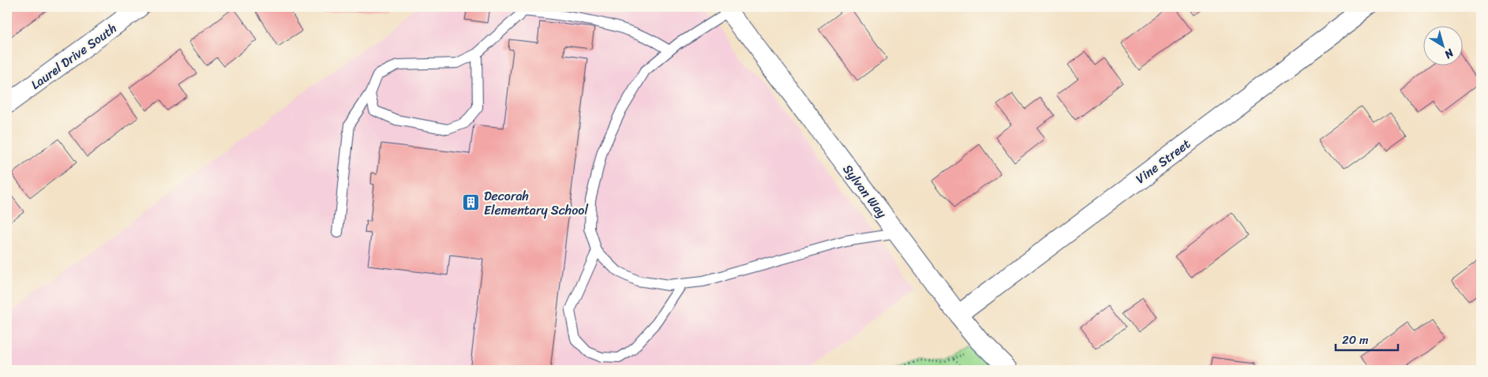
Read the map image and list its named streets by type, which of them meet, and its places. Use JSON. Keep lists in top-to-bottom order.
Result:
{
  "streets": {
    "street": ["Laurel Drive South", "Vine Street", "Sylvan Way"]
  },
  "crossings": [
    ["Vine Street", "Sylvan Way"]
  ],
  "places": {
    "building": ["Decorah Elementary School"]
  },
  "scale_bar": "20 m",
  "north": "bottom right"
}
